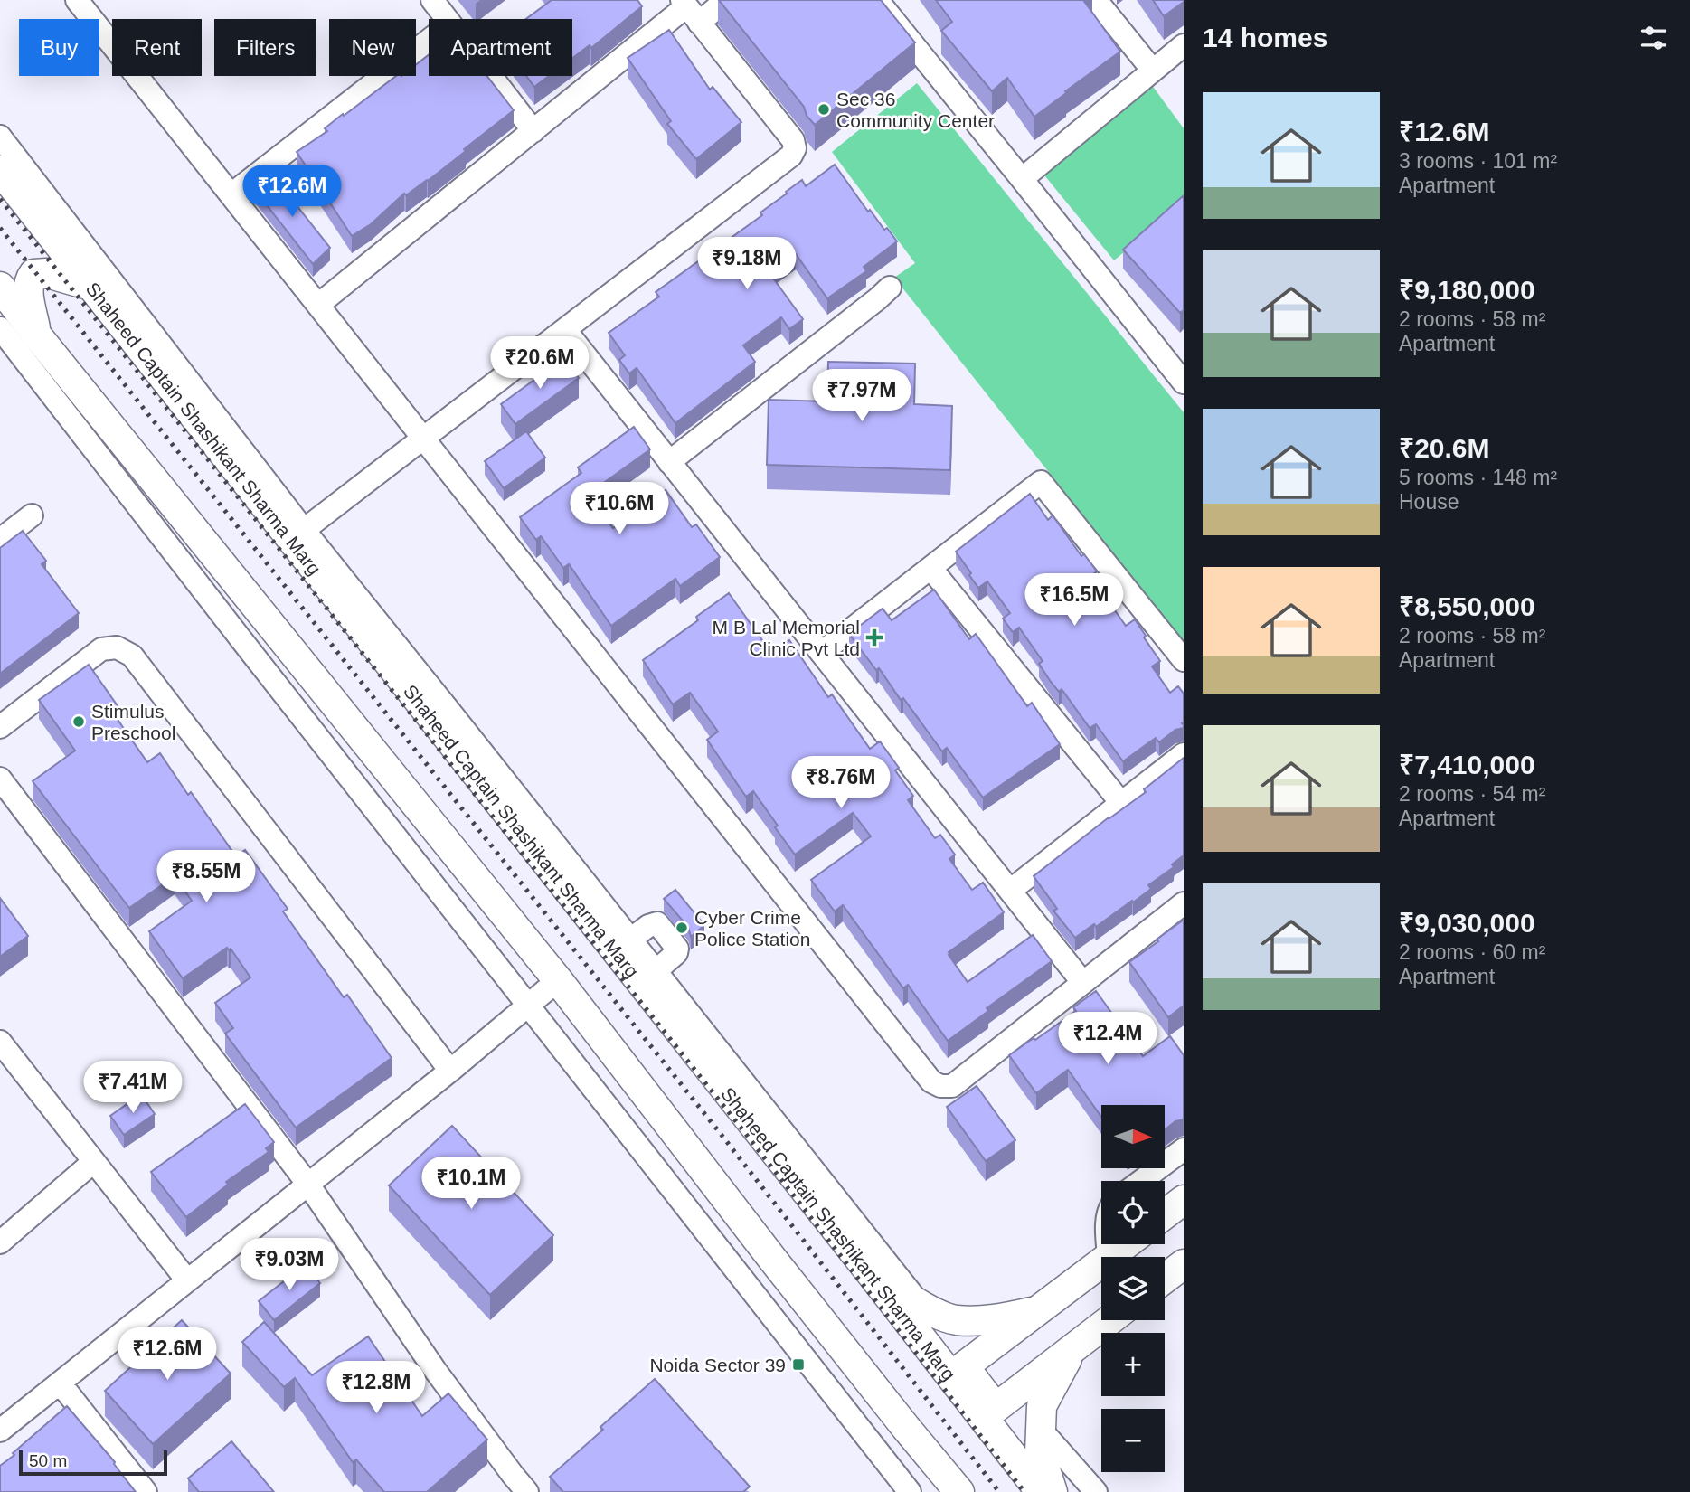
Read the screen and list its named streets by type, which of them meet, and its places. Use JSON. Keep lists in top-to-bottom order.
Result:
{
  "streets": {
    "main road": ["Shaheed Captain Shashikant Sharma Marg"]
  },
  "places": {
    "other": ["Sec 36 Community Center", "Stimulus Preschool", "Cyber Crime Police Station"],
    "health": ["M B Lal Memorial Clinic Pvt Ltd"],
    "transit": ["Noida Sector 39"]
  },
  "scale_bar": "50 m",
  "north": "right",
  "page": {
    "heading": "14 homes",
    "chip": [
      "Buy",
      "Rent",
      "Filters",
      "New",
      "Apartment"
    ],
    "list": [
      {
        "name": "₹12.6M",
        "note": "3 rooms · 101 m² · Apartment"
      },
      {
        "name": "₹9,180,000",
        "note": "2 rooms · 58 m² · Apartment"
      },
      {
        "name": "₹20.6M",
        "note": "5 rooms · 148 m² · House"
      },
      {
        "name": "₹8,550,000",
        "note": "2 rooms · 58 m² · Apartment"
      },
      {
        "name": "₹7,410,000",
        "note": "2 rooms · 54 m² · Apartment"
      },
      {
        "name": "₹9,030,000",
        "note": "2 rooms · 60 m² · Apartment"
      }
    ],
    "price": [
      "₹12.6M",
      "₹9.18M",
      "₹20.6M",
      "₹7.97M",
      "₹10.6M",
      "₹16.5M",
      "₹8.76M",
      "₹8.55M",
      "₹12.4M",
      "₹7.41M",
      "₹10.1M",
      "₹9.03M",
      "₹12.6M",
      "₹12.8M"
    ],
    "map_buttons": ["+", "−"],
    "scale": "50 m"
  }
}
